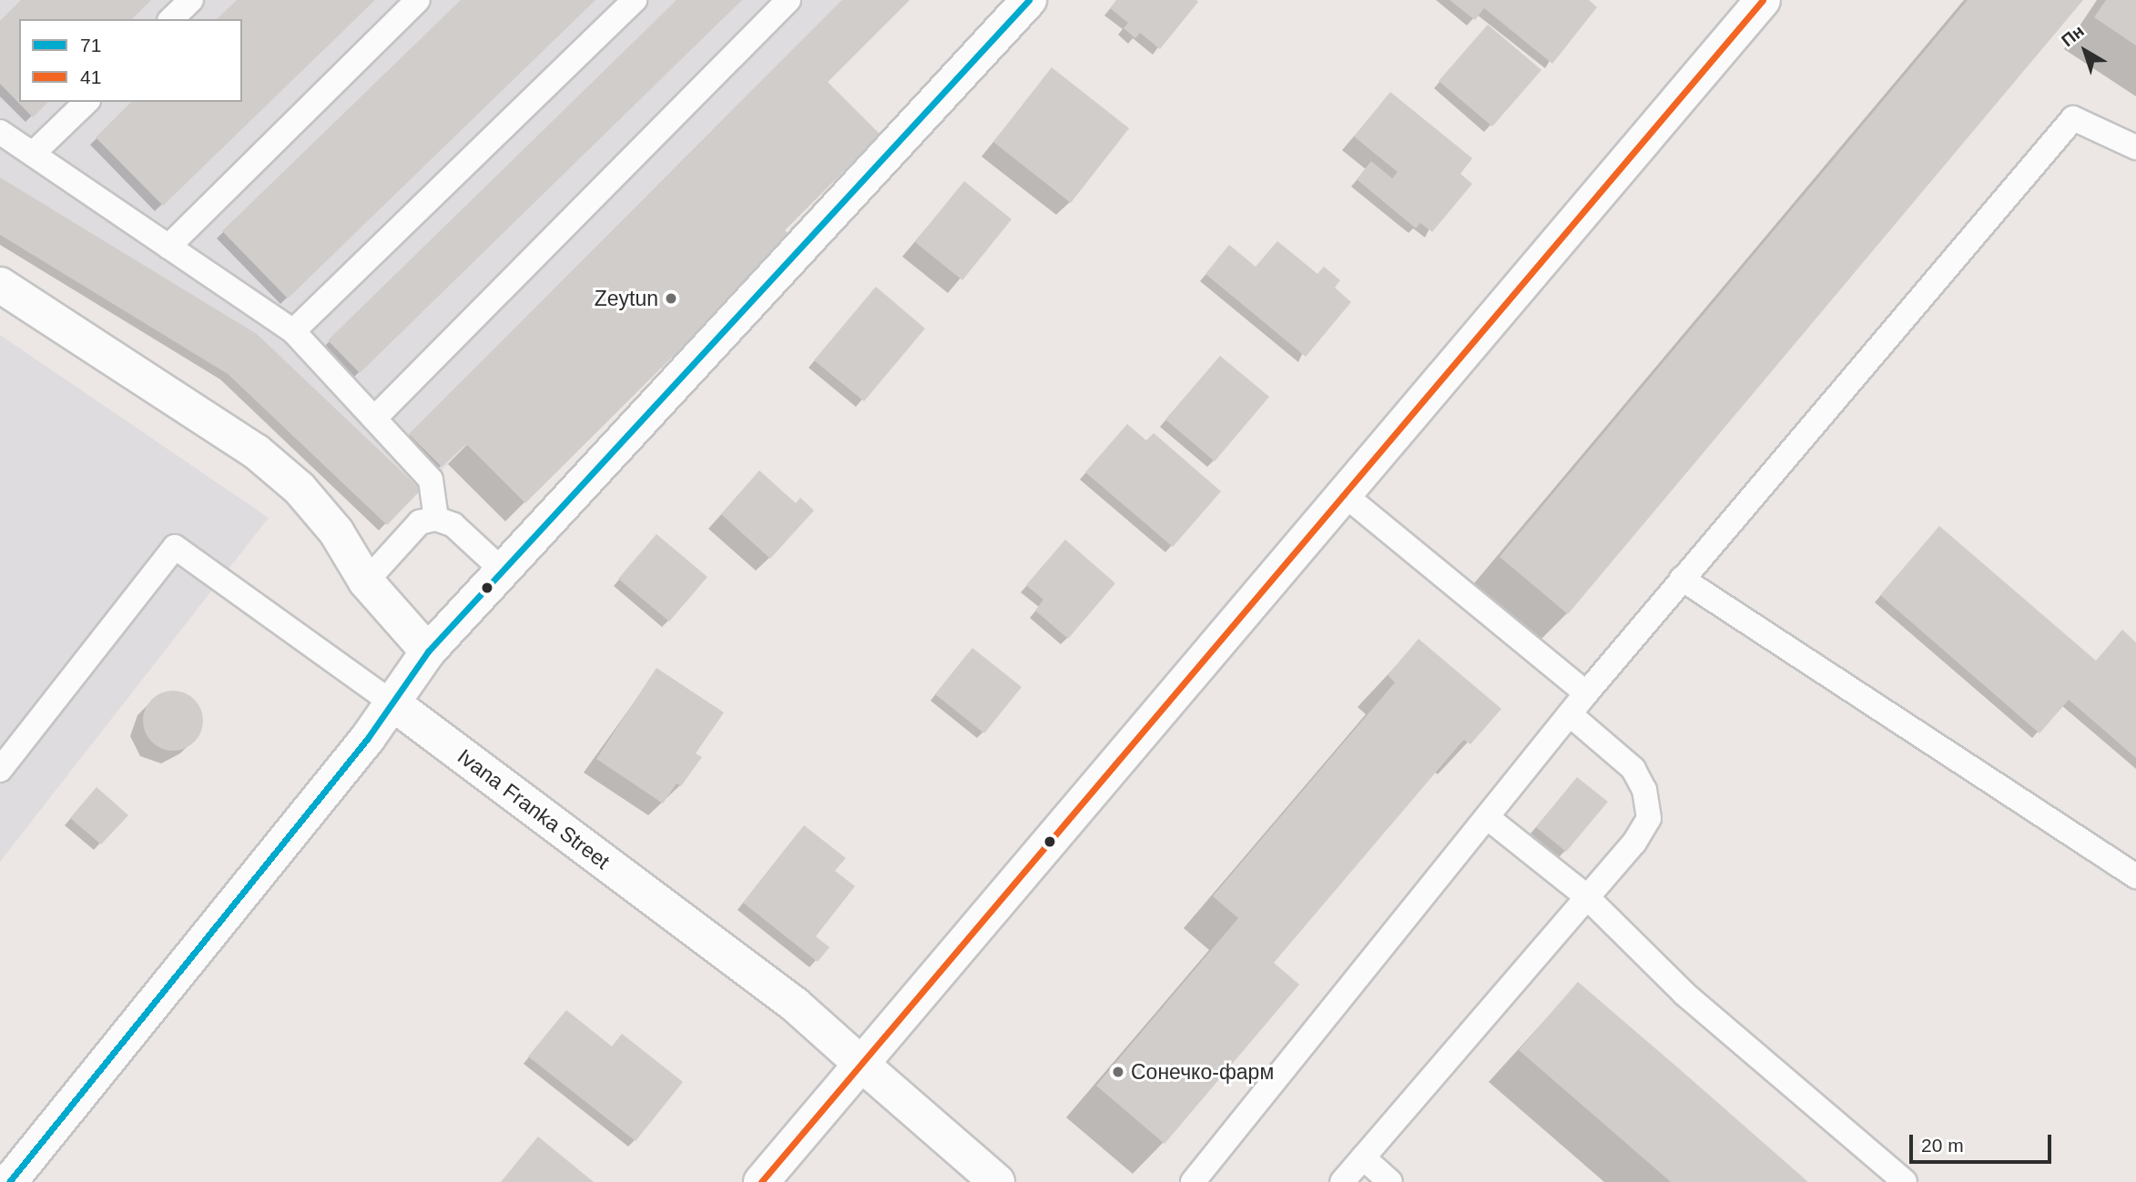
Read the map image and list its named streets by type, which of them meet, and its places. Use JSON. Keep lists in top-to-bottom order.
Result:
{
  "streets": {
    "street": ["Ivana Franka Street"]
  },
  "places": ["Zeytun", "Сонечко-фарм"],
  "lines": ["transit line 71", "transit line 41"],
  "legend": ["71", "41"],
  "scale_bar": "20 m",
  "north": "top left"
}
